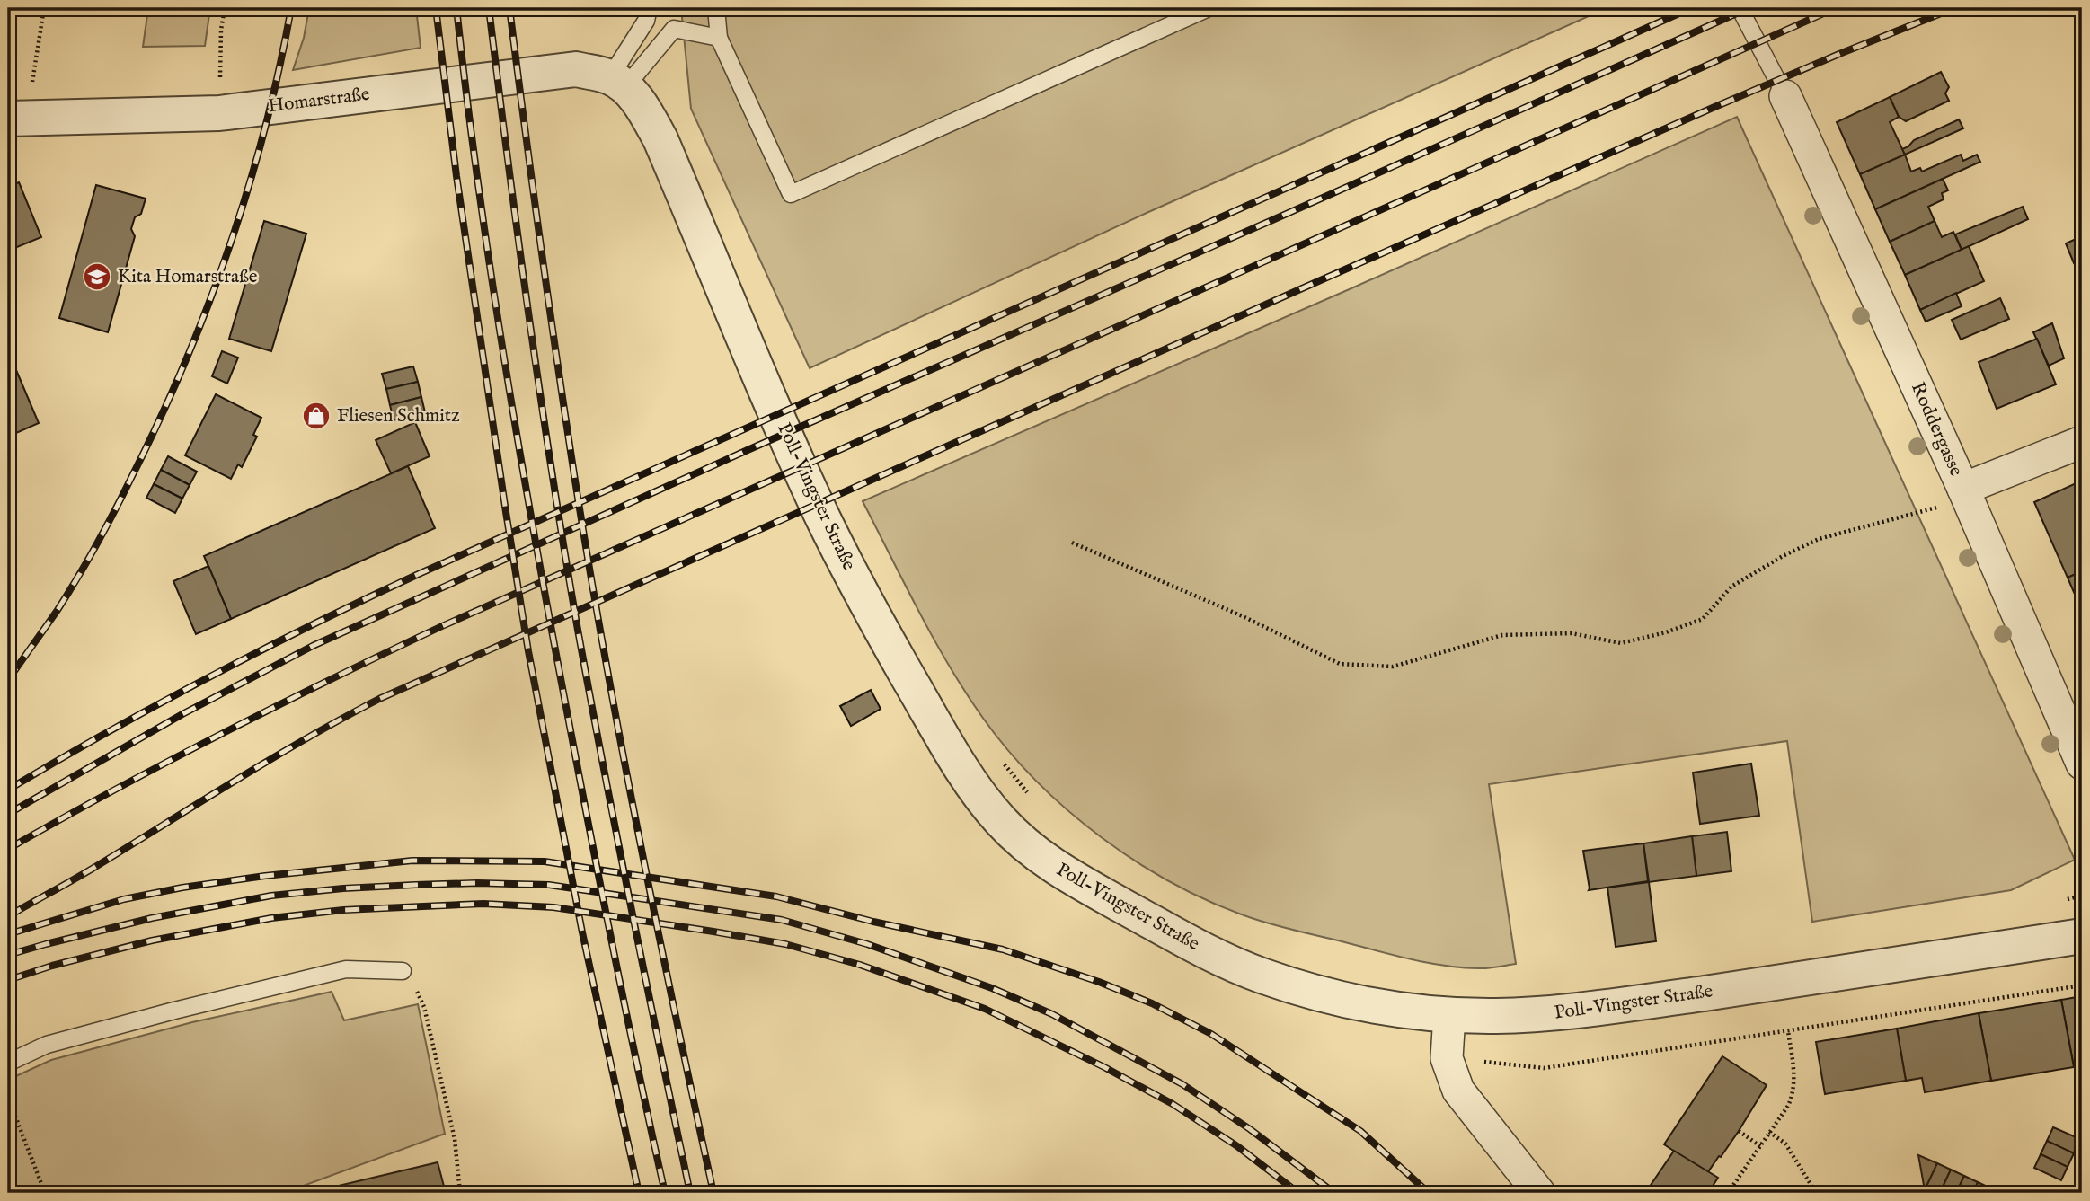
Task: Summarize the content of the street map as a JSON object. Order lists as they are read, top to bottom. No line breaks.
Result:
{"streets":{"street":["Homarstraße","Roddergasse","Poll-Vingster Straße"]},"crossings":[["Homarstraße","Poll-Vingster Straße"]],"places":{"school or university":["Kita Homarstraße"],"shop":["Fliesen Schmitz"]}}
